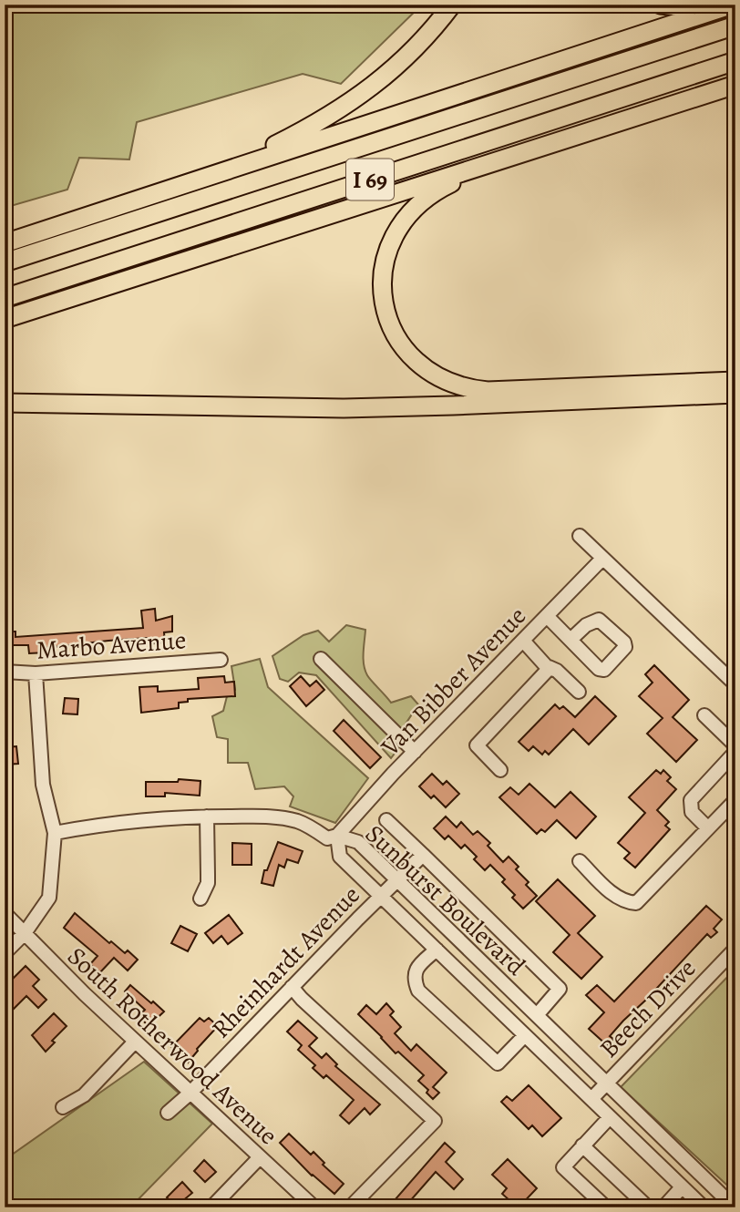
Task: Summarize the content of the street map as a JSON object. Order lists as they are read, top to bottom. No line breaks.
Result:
{"streets":{"highway":["I 69"],"street":["Marbo Avenue","Van Bibber Avenue","Sunburst Boulevard","Rheinhardt Avenue","Beech Drive","South Rotherwood Avenue"]},"crossings":[["Van Bibber Avenue","Sunburst Boulevard"],["Sunburst Boulevard","Rheinhardt Avenue"],["Sunburst Boulevard","Beech Drive"],["Rheinhardt Avenue","South Rotherwood Avenue"]]}
